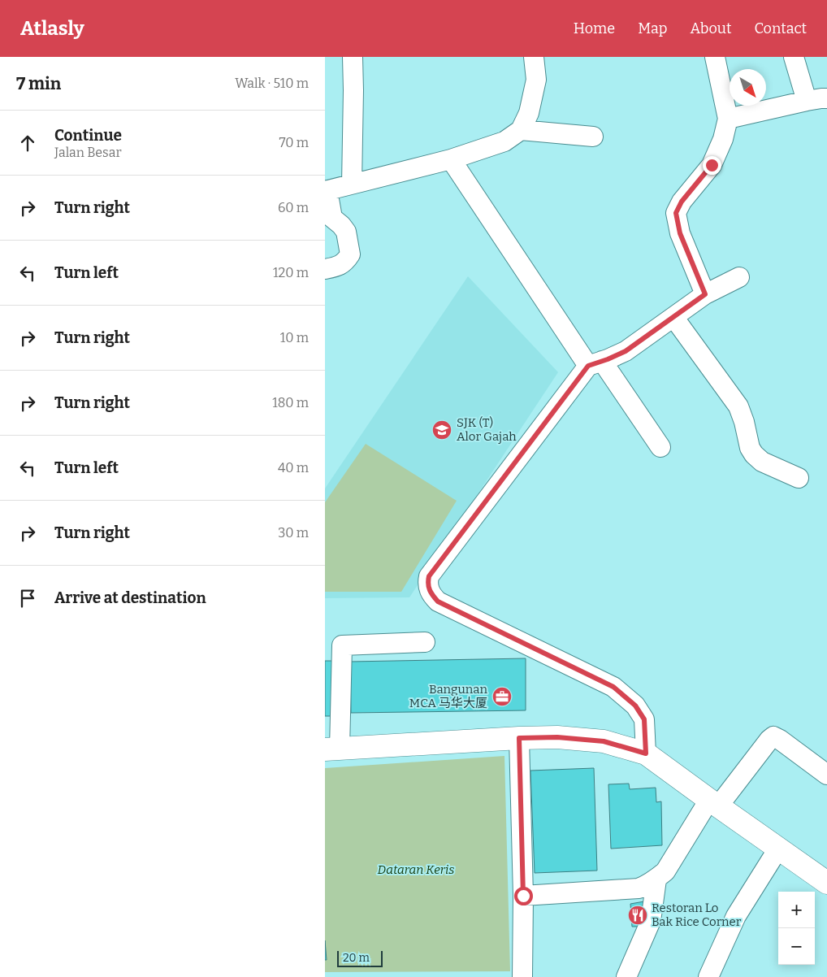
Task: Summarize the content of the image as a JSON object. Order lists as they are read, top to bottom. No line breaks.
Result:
{"parks":["Dataran Keris"],"places":{"school or university":["SJK (T) Alor Gajah"],"office":["Bangunan MCA 马华大厦"],"restaurant":["Restoran Lo Bak Rice Corner"]},"scale_bar":"20 m","north":"bottom right","page":{"header":"Atlasly","nav":["Home","Map","About","Contact"],"heading":["7 min","Walk · 510 m"],"list":[["Continue","Jalan Besar","70 m"],["Turn right","60 m"],["Turn left","120 m"],["Turn right","10 m"],["Turn right","180 m"],["Turn left","40 m"],["Turn right","30 m"],"Arrive at destination"],"map_buttons":["+","−"],"scale":"20 m"}}
